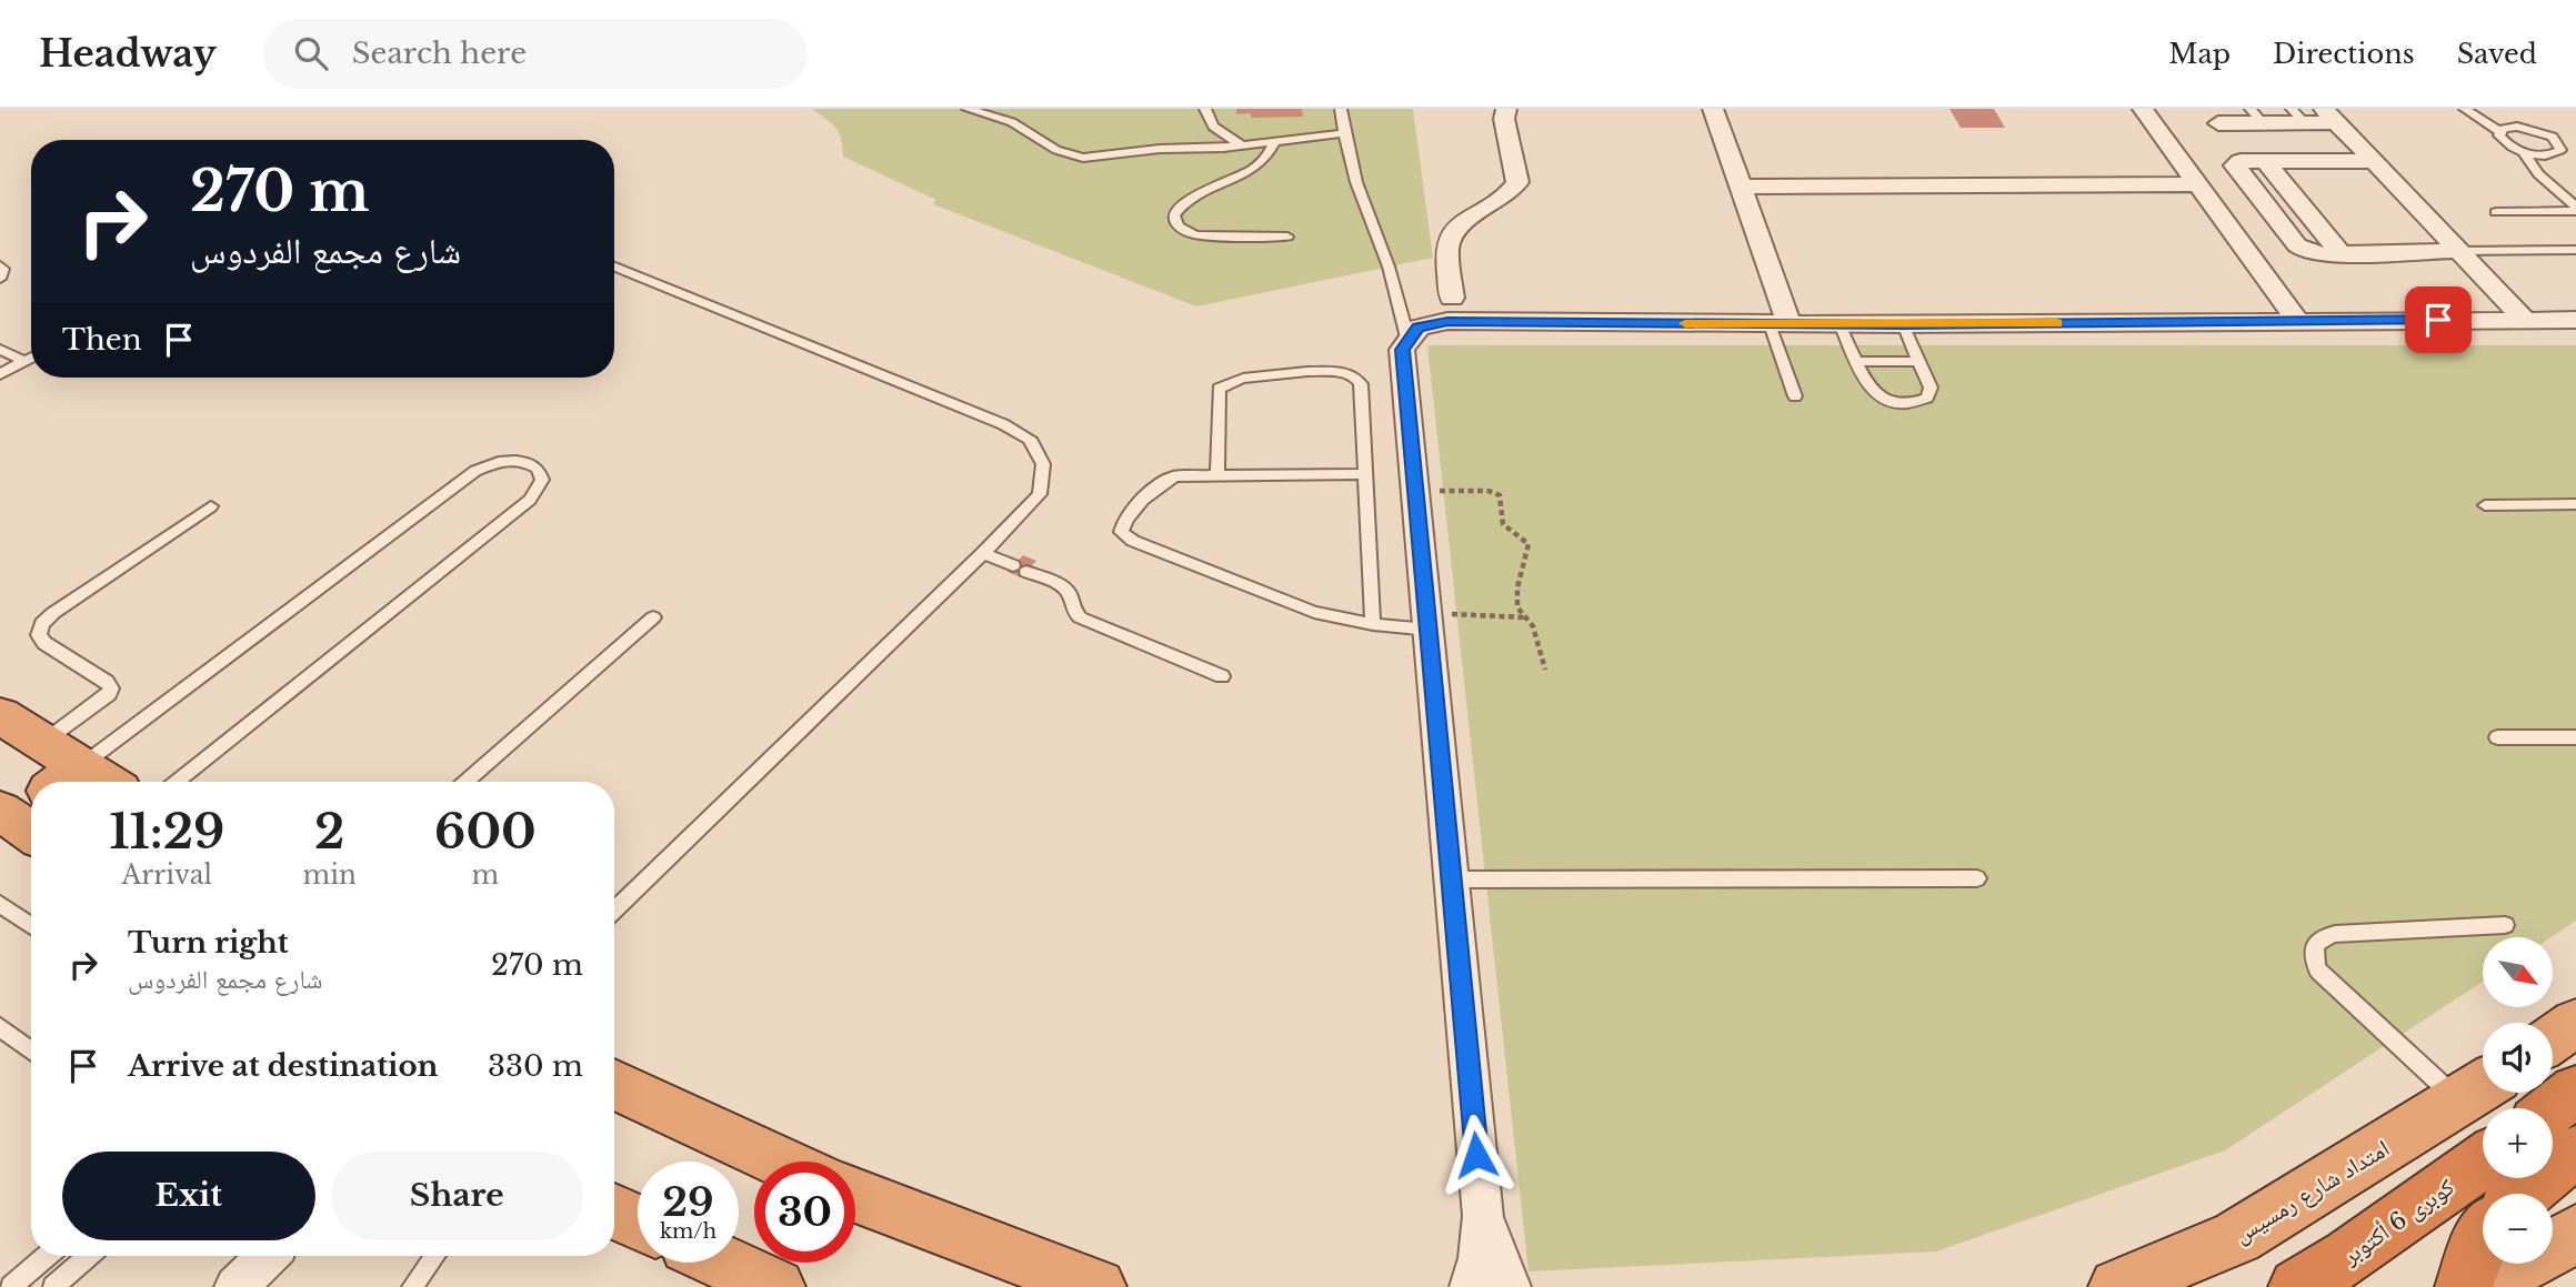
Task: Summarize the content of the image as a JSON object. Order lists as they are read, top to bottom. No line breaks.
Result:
{"streets":{"highway":["امتداد شارع رمسيس","كوبرى 6 أكتوبر"]},"north":"bottom right","page":{"header":"Headway","search":"Search here","nav":["Map","Directions","Saved"],"turn":["270 m","شارع مجمع الفردوس"],"then":"Then","eta":["11:29","Arrival","2","min","600","m"],"list":[{"name":"Turn right","note":"شارع مجمع الفردوس","value":"270 m"},{"name":"Arrive at destination","value":"330 m"}],"map_buttons":["+","−"],"buttons":["Exit","Share"],"speed":"29 km/h","limit":"30"}}
